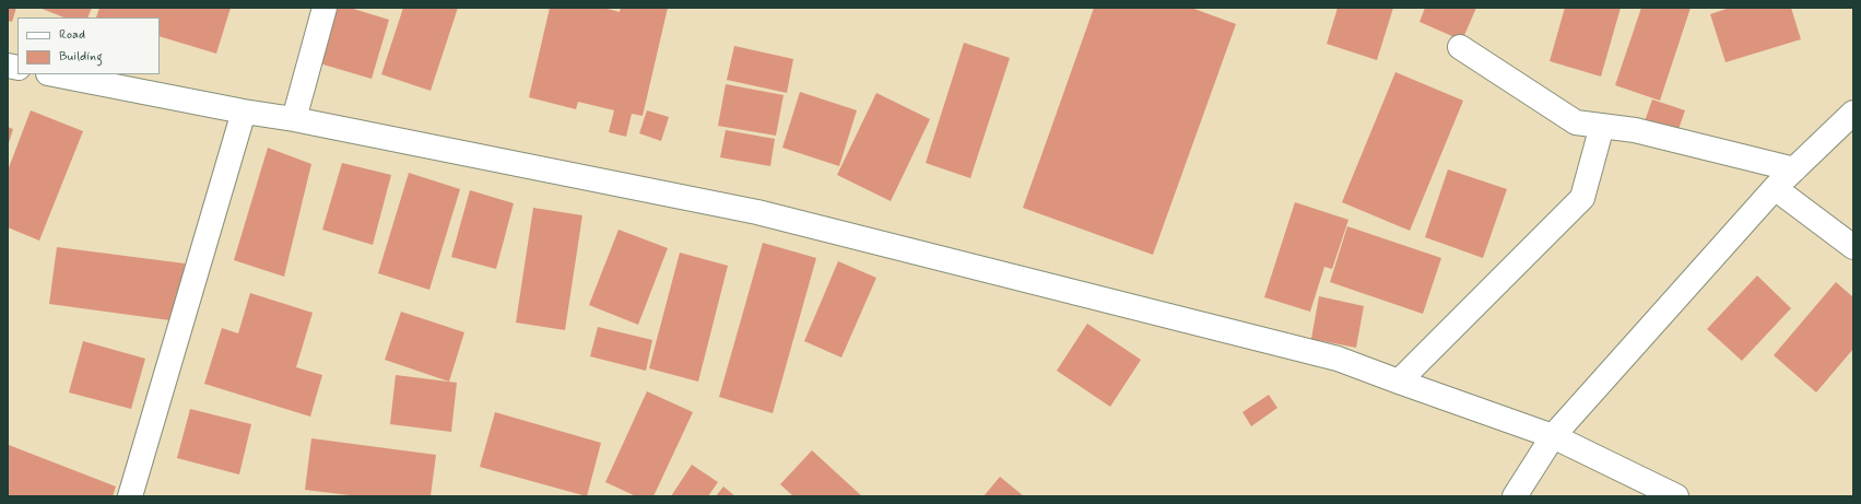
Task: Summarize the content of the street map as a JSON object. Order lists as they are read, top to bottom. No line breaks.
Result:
{"legend":["Road","Building"]}
